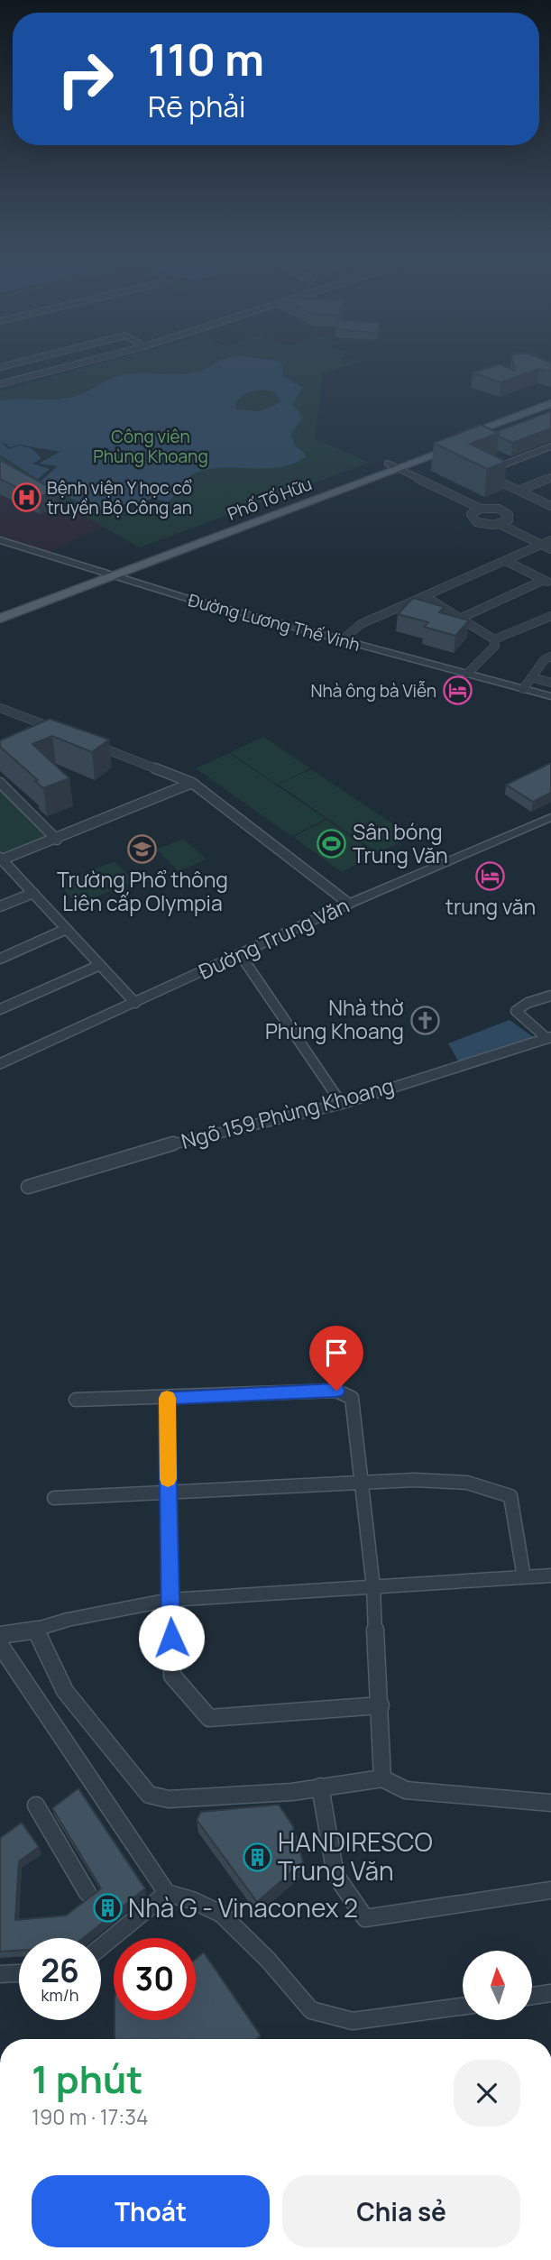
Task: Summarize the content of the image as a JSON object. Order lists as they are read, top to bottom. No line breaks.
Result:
{"streets":{"main road":["Phố Tố Hữu"],"street":["Đường Lương Thế Vinh","Đường Trung Văn","Ngõ 159 Phùng Khoang"]},"crossings":[["Phố Tố Hữu","Đường Lương Thế Vinh"]],"parks":["Công viên Phùng Khoang"],"places":{"hospital":["Bệnh viện Y học cổ truyền Bộ Công an"],"hotel":["Nhà ông bà Viễn","trung văn"],"sports":["Sân bóng Trung Văn"],"school or university":["Trường Phổ thông Liên cấp Olympia"],"church":["Nhà thờ Phùng Khoang"],"building":["HANDIRESCO Trung Văn","Nhà G - Vinaconex 2"]},"north":"top","page":{"turn":["110 m","Rẽ phải"],"speed":"26 km/h","limit":"30","heading":["1 phút","190 m · 17:34"],"buttons":["Thoát","Chia sẻ"]}}
